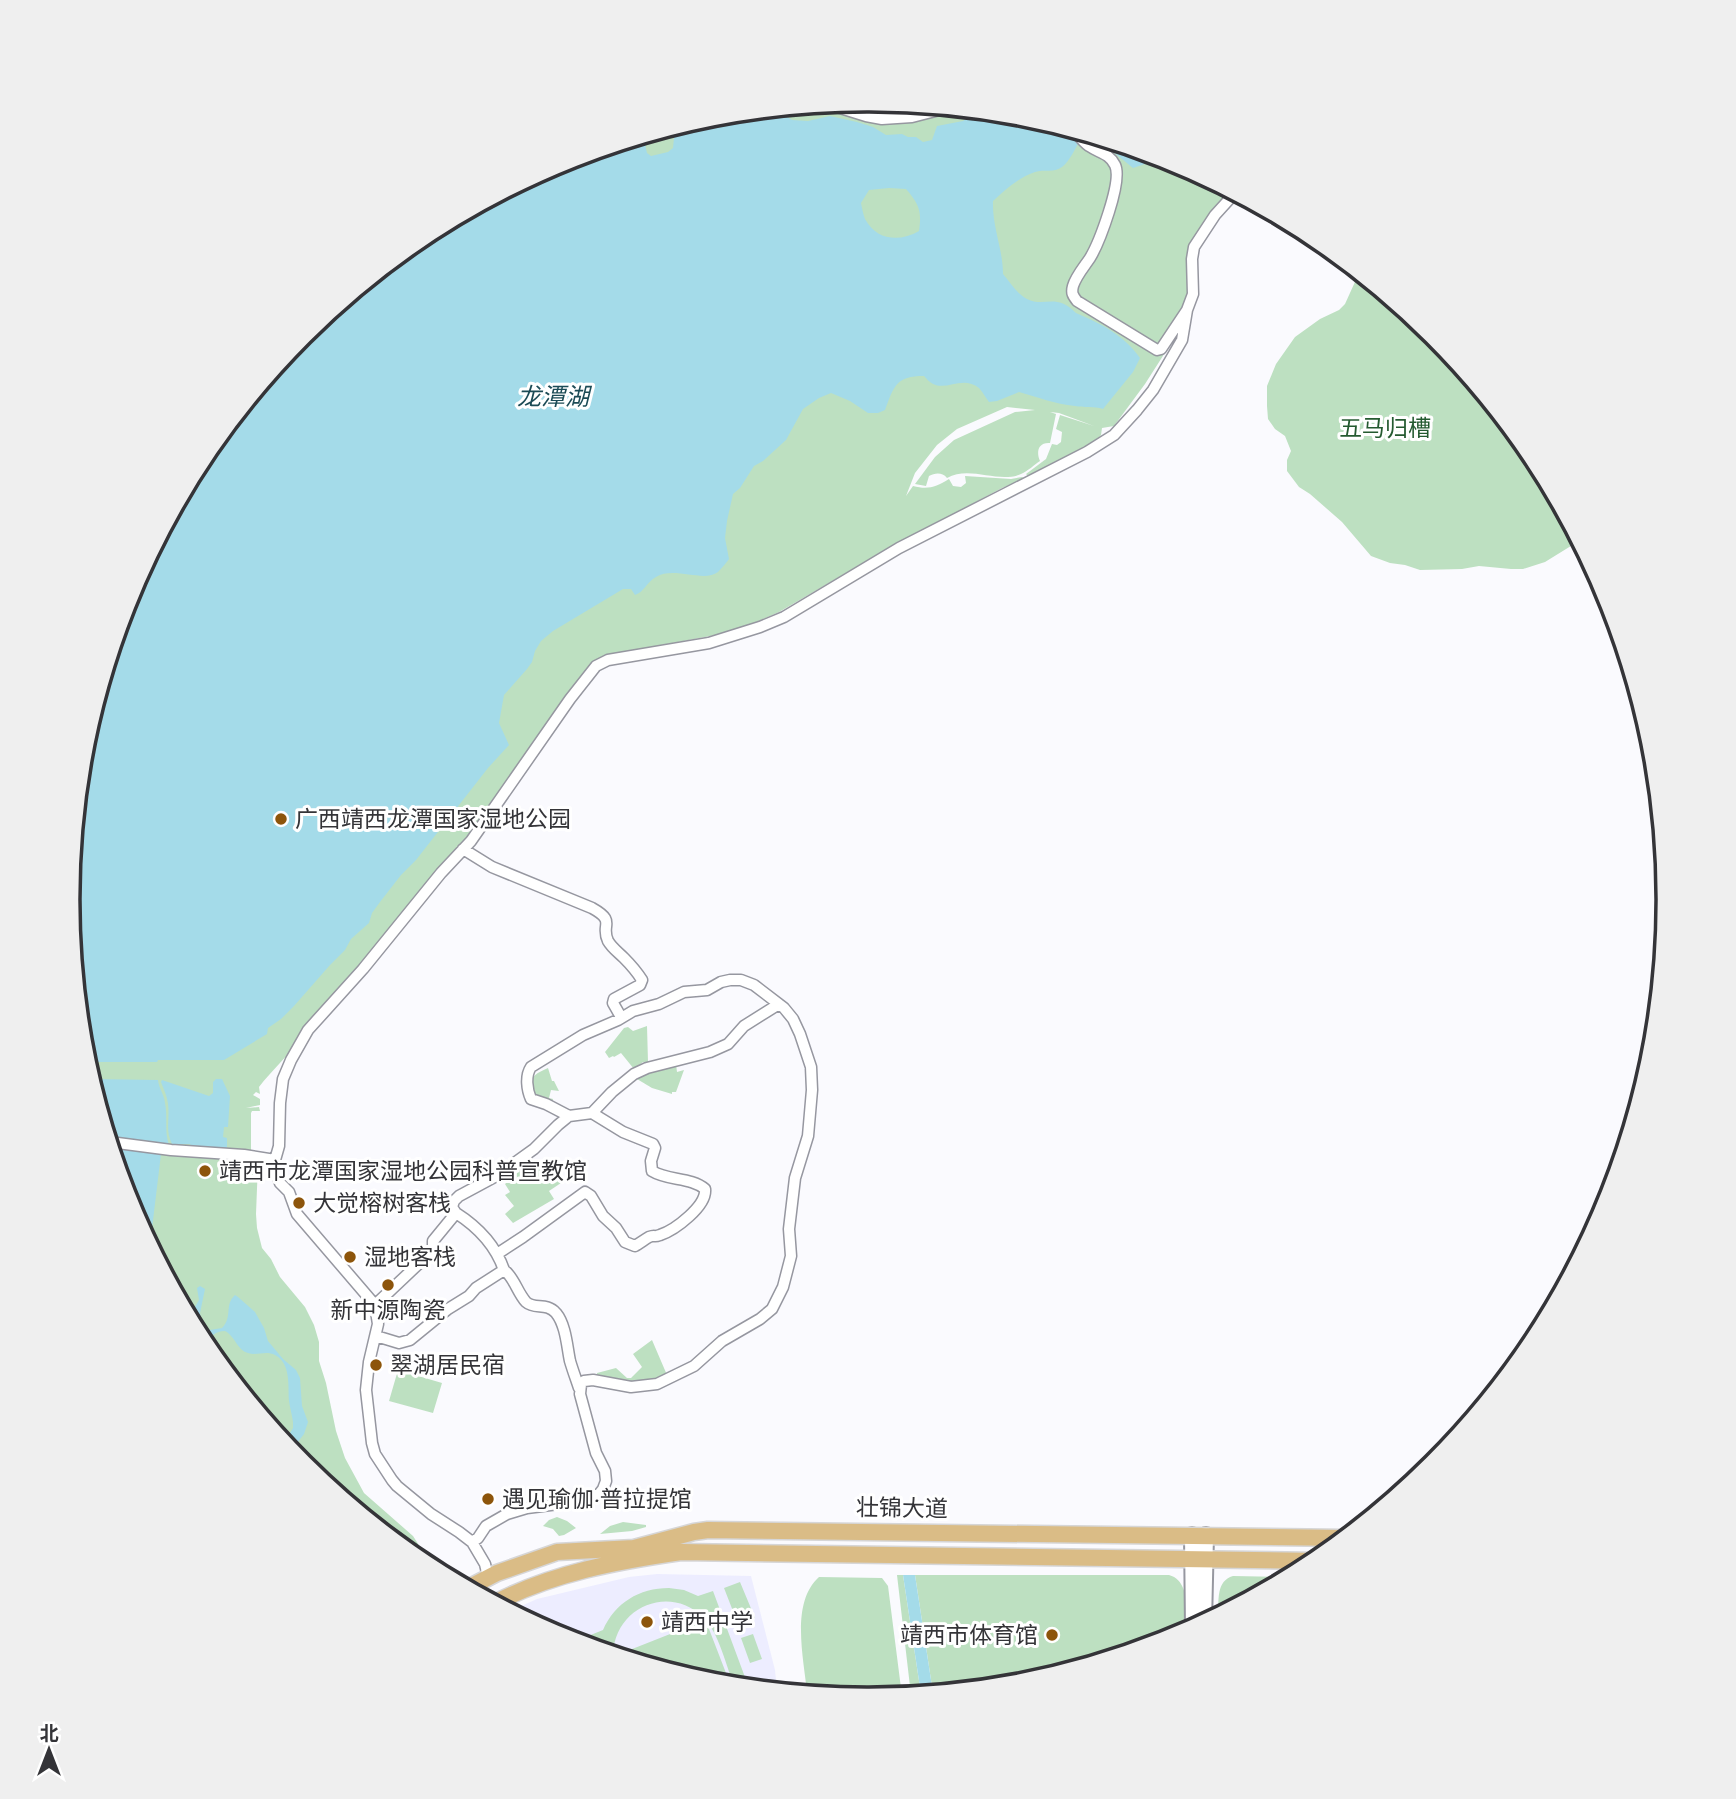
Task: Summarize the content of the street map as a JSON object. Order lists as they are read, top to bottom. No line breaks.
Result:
{"streets":{"main road":["壮锦大道"]},"water":["龙潭湖"],"parks":["五马归槽"],"places":["广西靖西龙潭国家湿地公园","靖西市龙潭国家湿地公园科普宣教馆","大觉榕树客栈","湿地客栈","新中源陶瓷","翠湖居民宿","遇见瑜伽·普拉提馆","靖西中学","靖西市体育馆"],"north":"top"}
